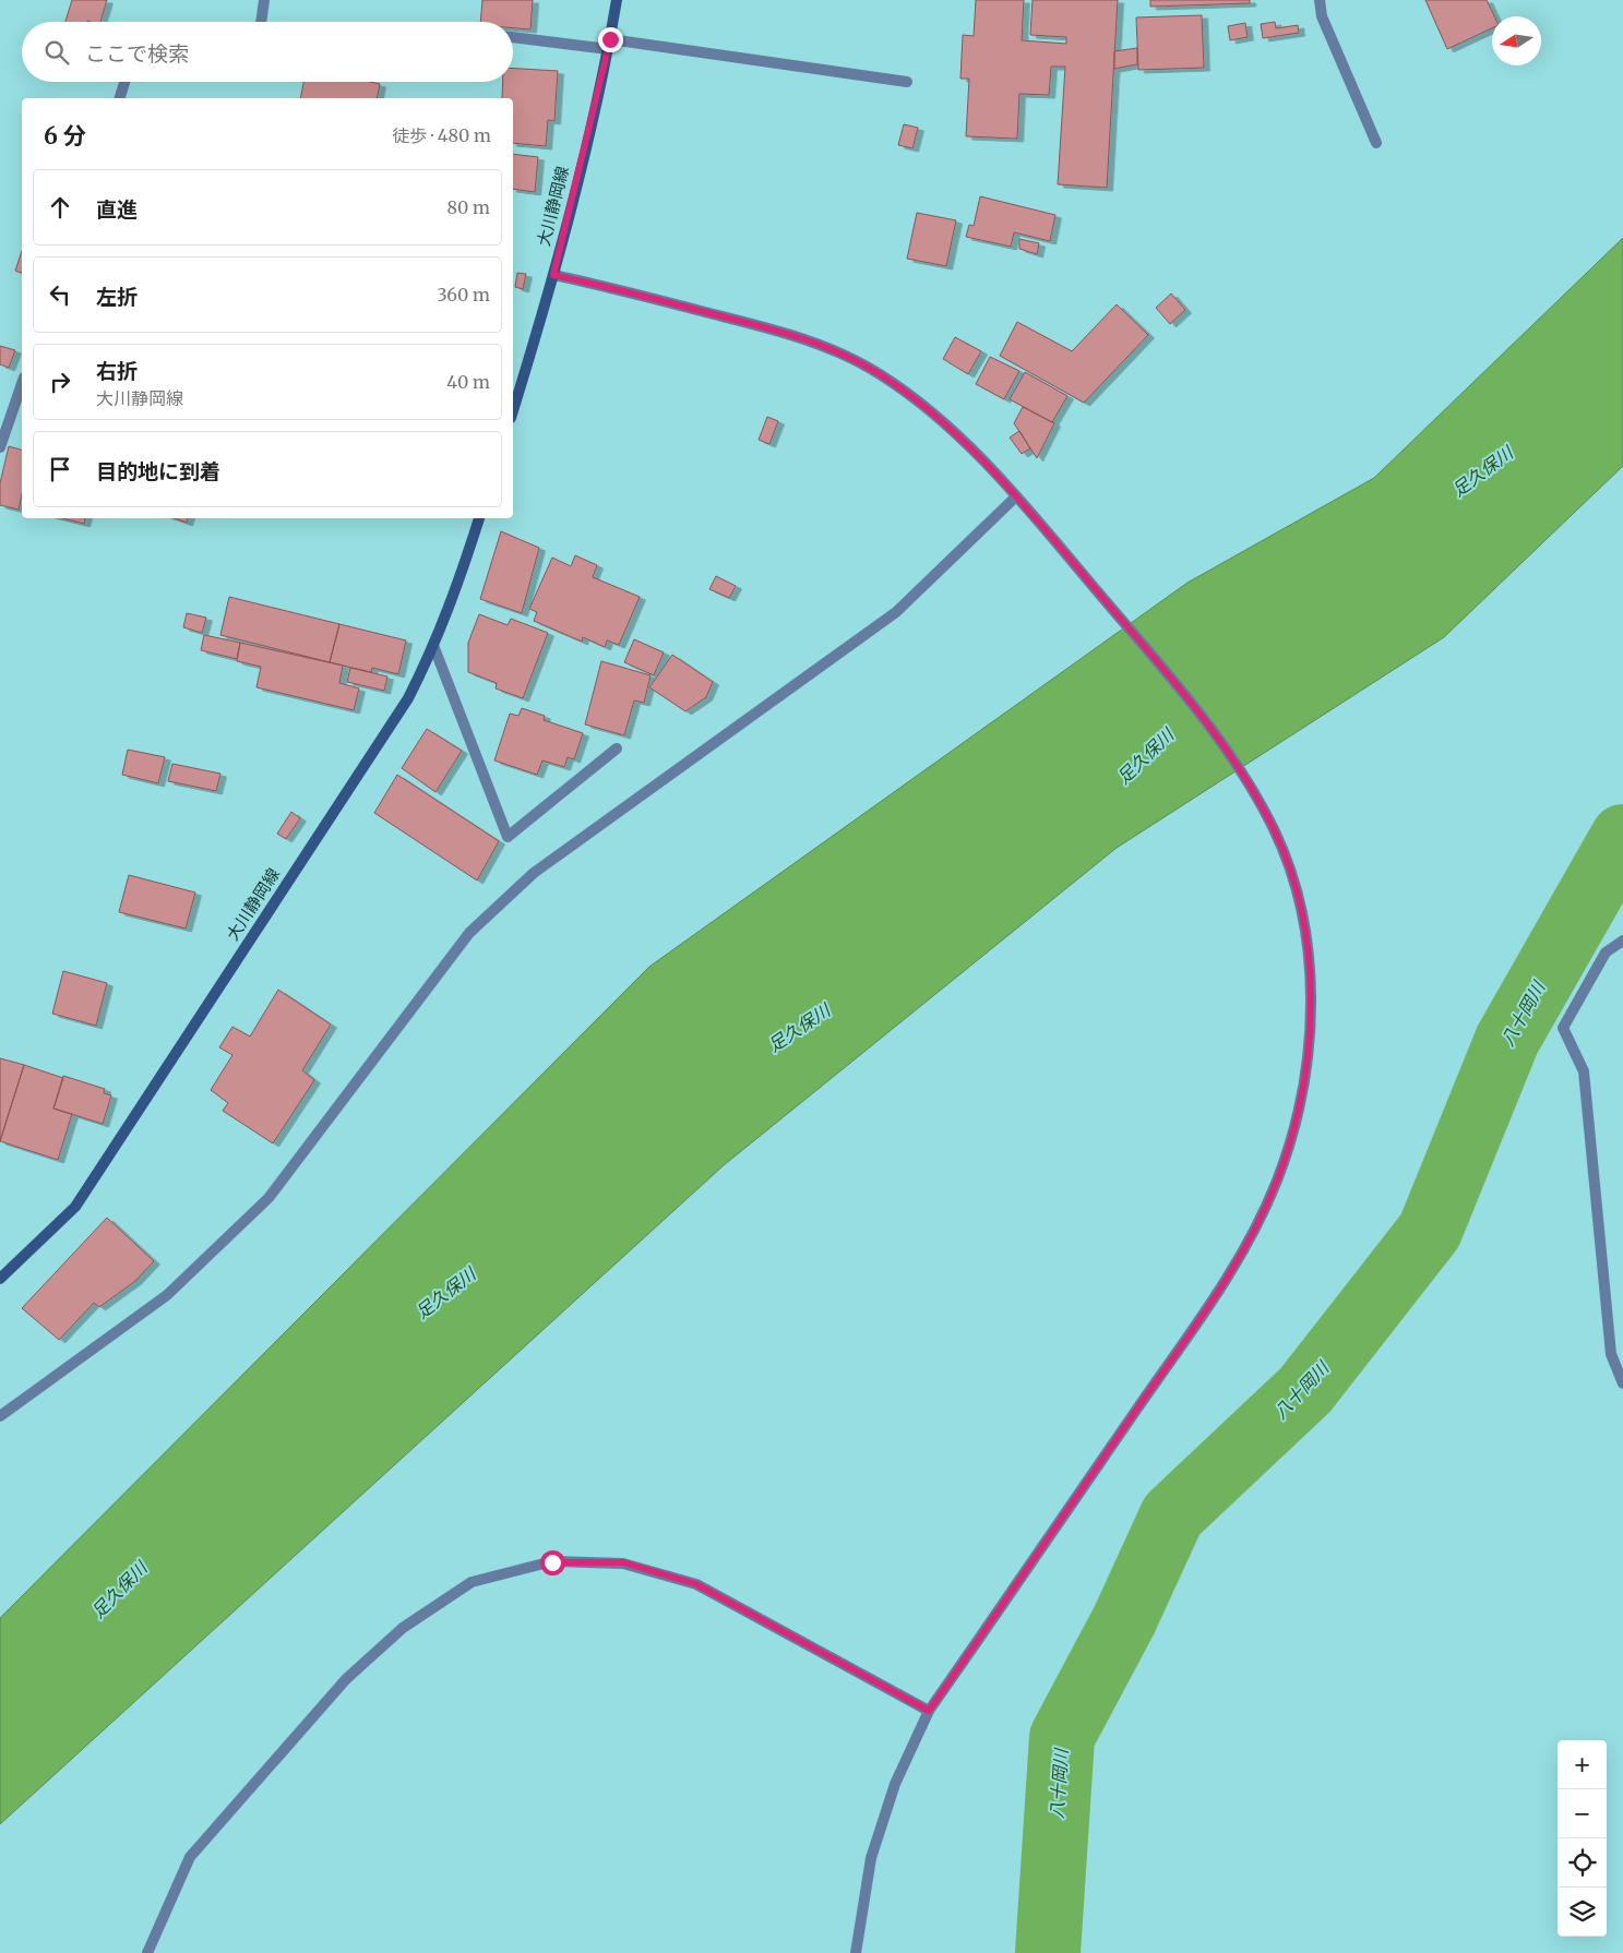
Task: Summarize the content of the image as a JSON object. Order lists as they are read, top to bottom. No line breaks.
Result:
{"streets":{"main road":["大川静岡線"]},"water":["足久保川","八十岡川"],"north":"left","page":{"search":"ここで検索","heading":["6 分","徒歩 · 480 m"],"list":[["直進","80 m"],["左折","360 m"],["右折","大川静岡線","40 m"],"目的地に到着"],"map_buttons":["+","−"]}}
